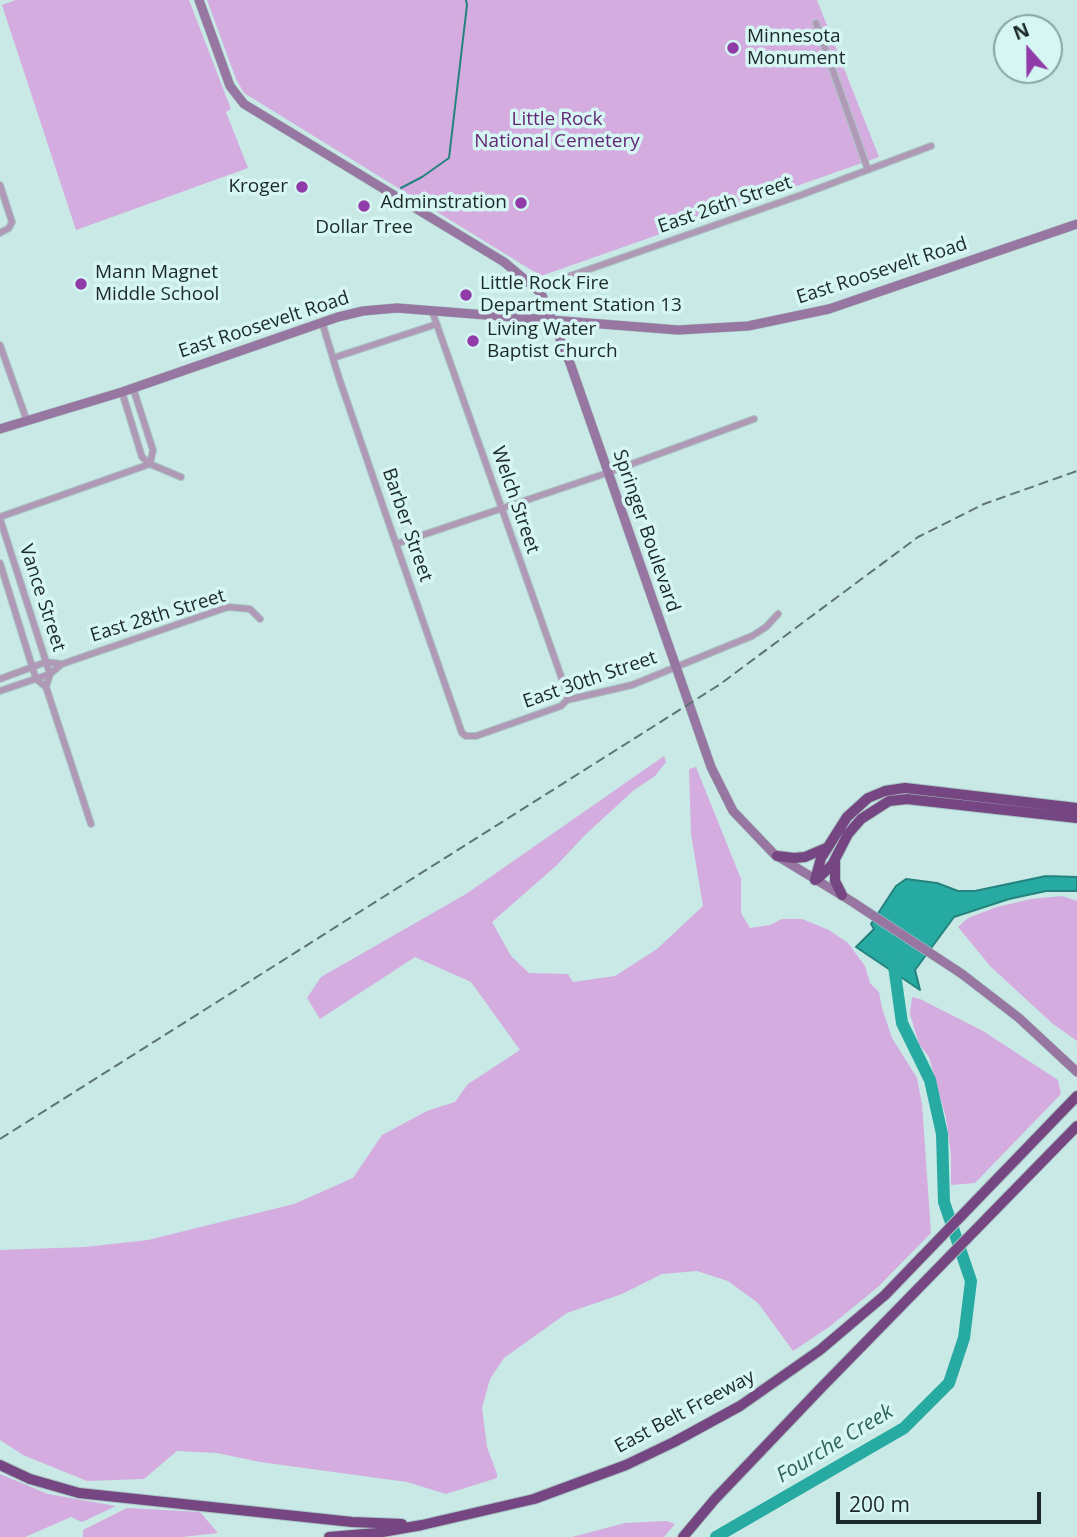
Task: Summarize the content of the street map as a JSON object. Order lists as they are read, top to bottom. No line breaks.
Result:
{"streets":{"highway":["East Belt Freeway"],"main road":["East Roosevelt Road","Springer Boulevard"],"street":["East 26th Street","Welch Street","Barber Street","Vance Street","East 28th Street","East 30th Street"]},"crossings":[["East 26th Street","Springer Boulevard"],["East Roosevelt Road","Welch Street"],["East Roosevelt Road","Barber Street"],["East Roosevelt Road","Springer Boulevard"],["Welch Street","East 30th Street"],["Barber Street","East 30th Street"],["Springer Boulevard","East 30th Street"],["Vance Street","East 28th Street"]],"water":["Fourche Creek"],"parks":["Little Rock National Cemetery"],"places":["Minnesota Monument","Kroger","Adminstration","Dollar Tree","Mann Magnet Middle School","Little Rock Fire Department Station 13","Living Water Baptist Church"],"scale_bar":"200 m","north":"top"}
